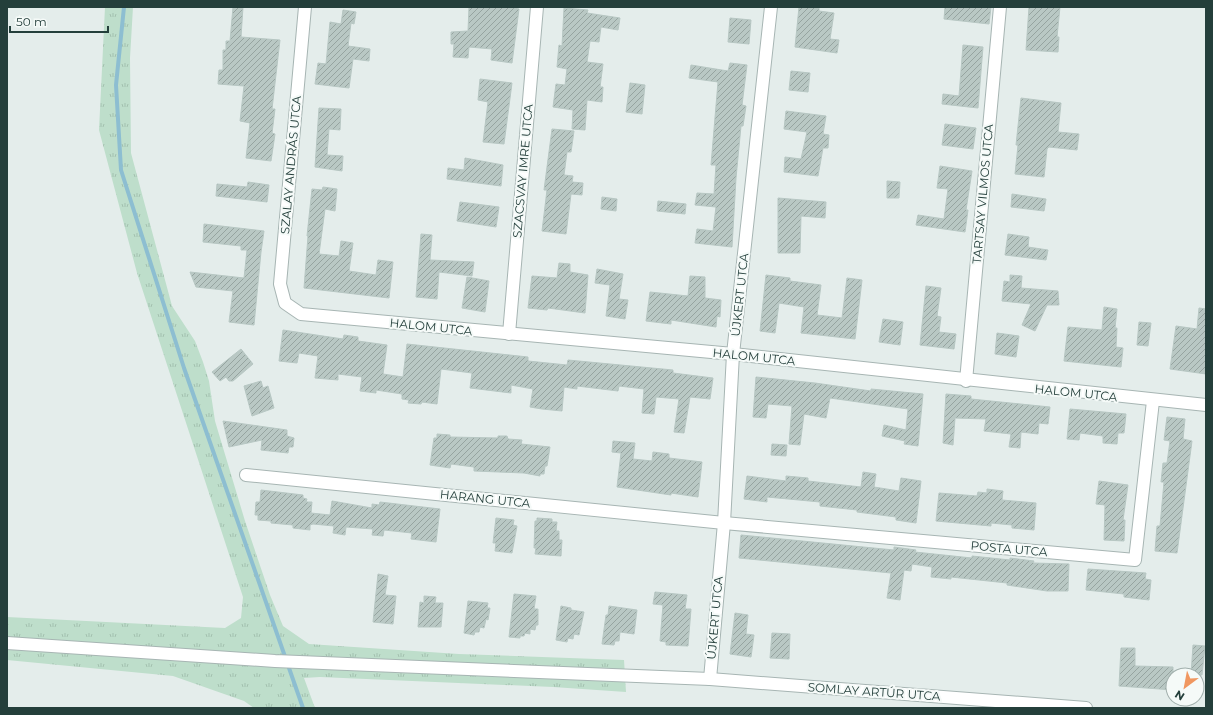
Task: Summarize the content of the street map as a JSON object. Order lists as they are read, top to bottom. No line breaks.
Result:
{"streets":{"street":["SZALAY ANDRÁS UTCA","SZACSVAY IMRE UTCA","TARTSAY VILMOS UTCA","ÚJKERT UTCA","HALOM UTCA","HARANG UTCA","POSTA UTCA","SOMLAY ARTÚR UTCA"]},"crossings":[["SZALAY ANDRÁS UTCA","HALOM UTCA"],["SZACSVAY IMRE UTCA","HALOM UTCA"],["TARTSAY VILMOS UTCA","HALOM UTCA"],["ÚJKERT UTCA","HALOM UTCA"],["ÚJKERT UTCA","HARANG UTCA"],["ÚJKERT UTCA","POSTA UTCA"],["ÚJKERT UTCA","SOMLAY ARTÚR UTCA"],["HALOM UTCA","POSTA UTCA"],["HARANG UTCA","POSTA UTCA"]],"scale_bar":"50 m","north":"bottom left"}
